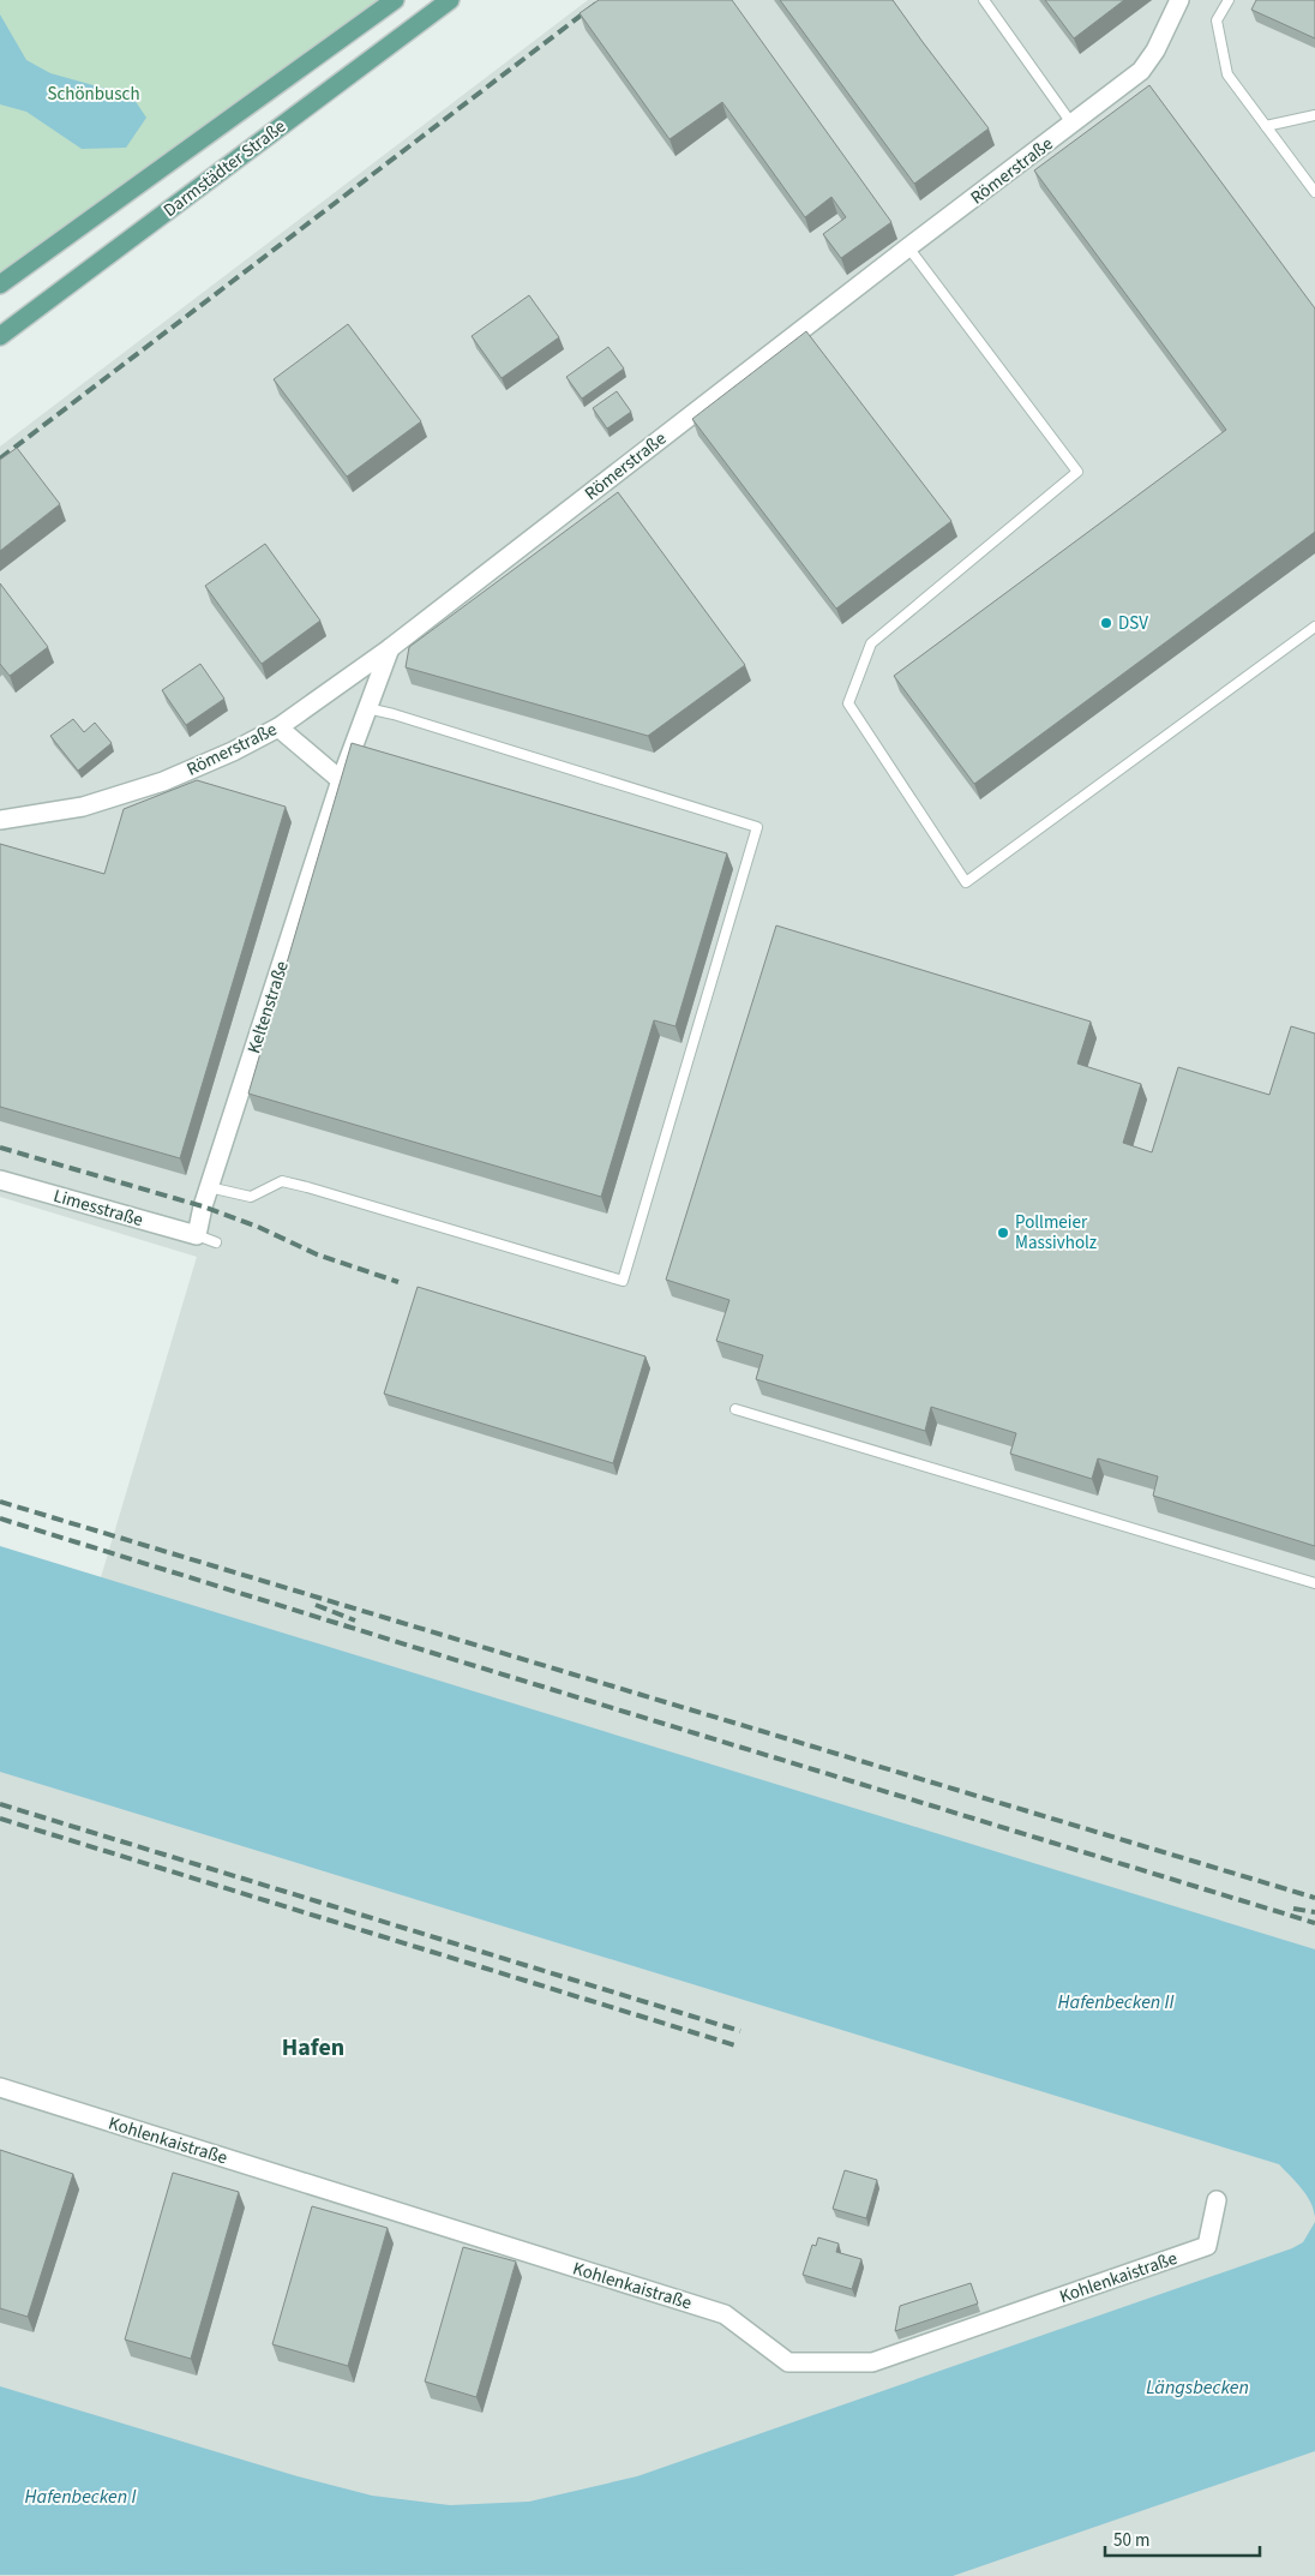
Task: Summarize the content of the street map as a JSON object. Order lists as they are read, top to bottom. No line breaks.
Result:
{"streets":{"main road":["Darmstädter Straße"],"street":["Römerstraße","Keltenstraße","Limesstraße","Kohlenkaistraße"]},"crossings":[["Römerstraße","Keltenstraße"],["Keltenstraße","Limesstraße"]],"districts":["Hafen"],"water":["Hafenbecken II","Längsbecken","Hafenbecken I"],"parks":["Schönbusch"],"places":["DSV","Pollmeier Massivholz"],"scale_bar":"50 m"}
